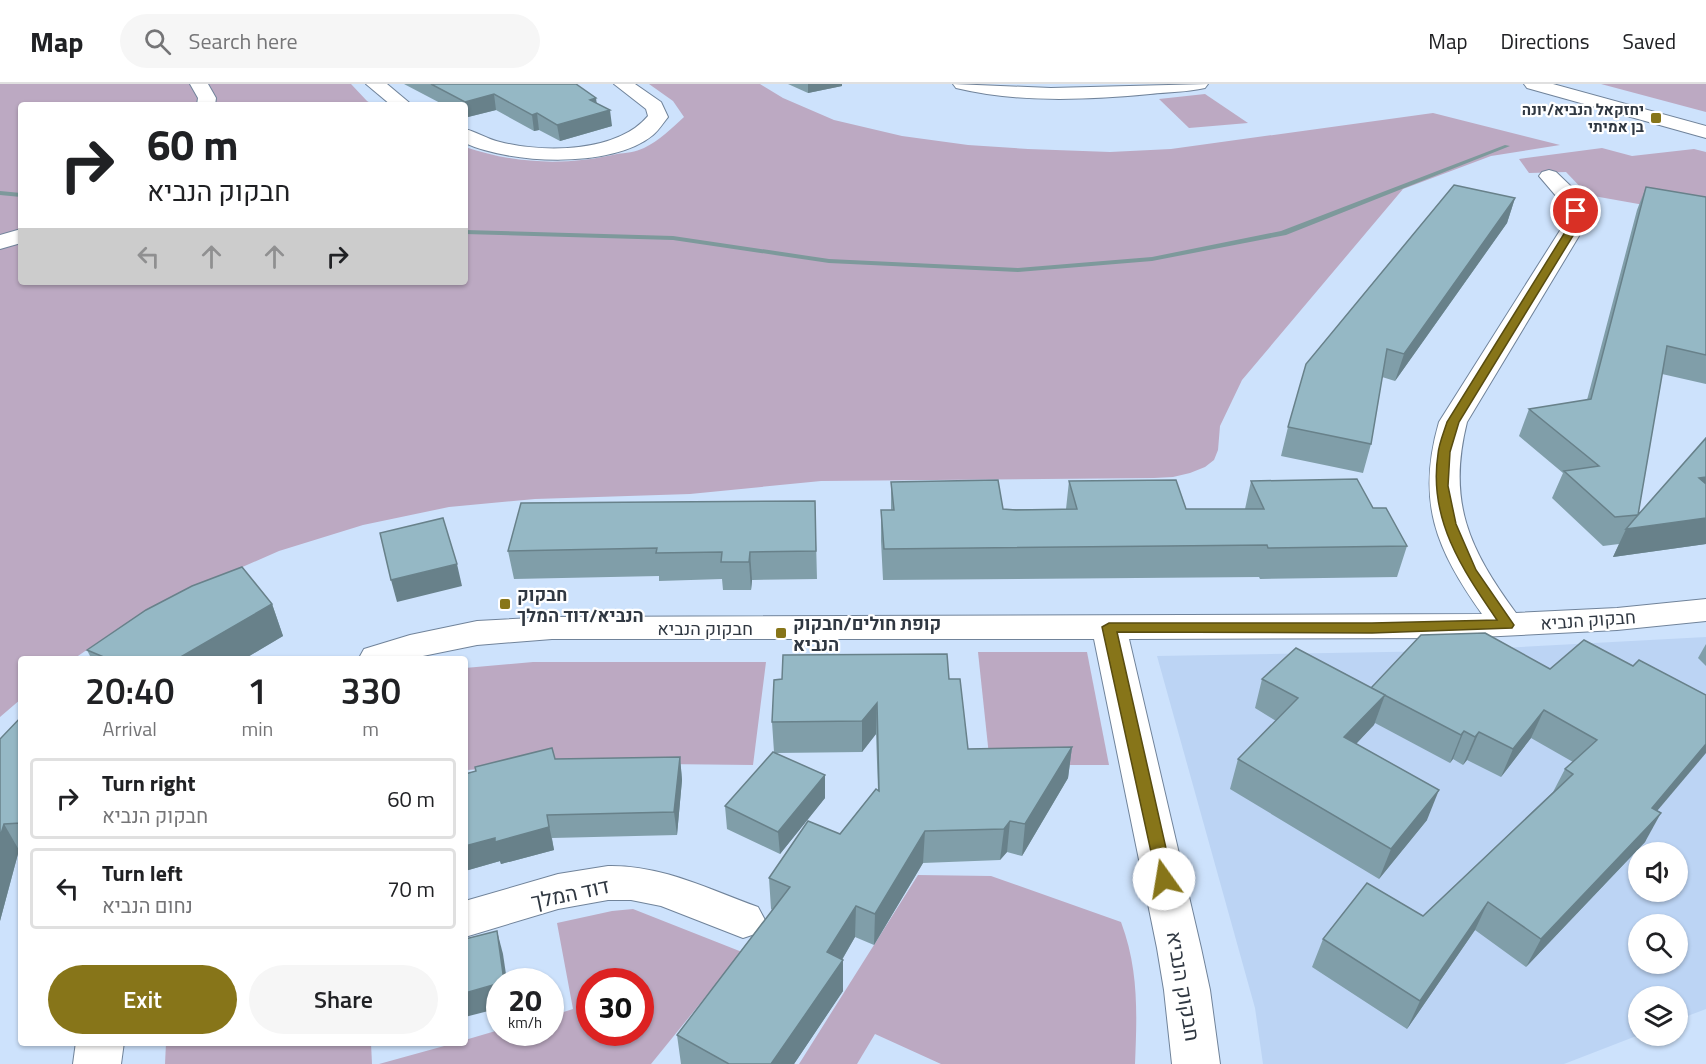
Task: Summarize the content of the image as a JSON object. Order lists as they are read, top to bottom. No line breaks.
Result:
{"streets":{"street":["חבקוק הנביא","דוד המלך"]},"places":{"transit":["יחזקאל הנביא/יונה בן אמיתי","חבקוק הנביא/דוד המלך","קופת חולים/חבקוק הנביא"]},"page":{"header":"Map","search":"Search here","nav":["Map","Directions","Saved"],"turn":["60 m","חבקוק הנביא"],"eta":["20:40","Arrival","1","min","330","m"],"list":[{"name":"Turn right","note":"חבקוק הנביא","value":"60 m"},{"name":"Turn left","note":"נחום הנביא","value":"70 m"}],"buttons":["Exit","Share"],"speed":"20 km/h","limit":"30"}}
